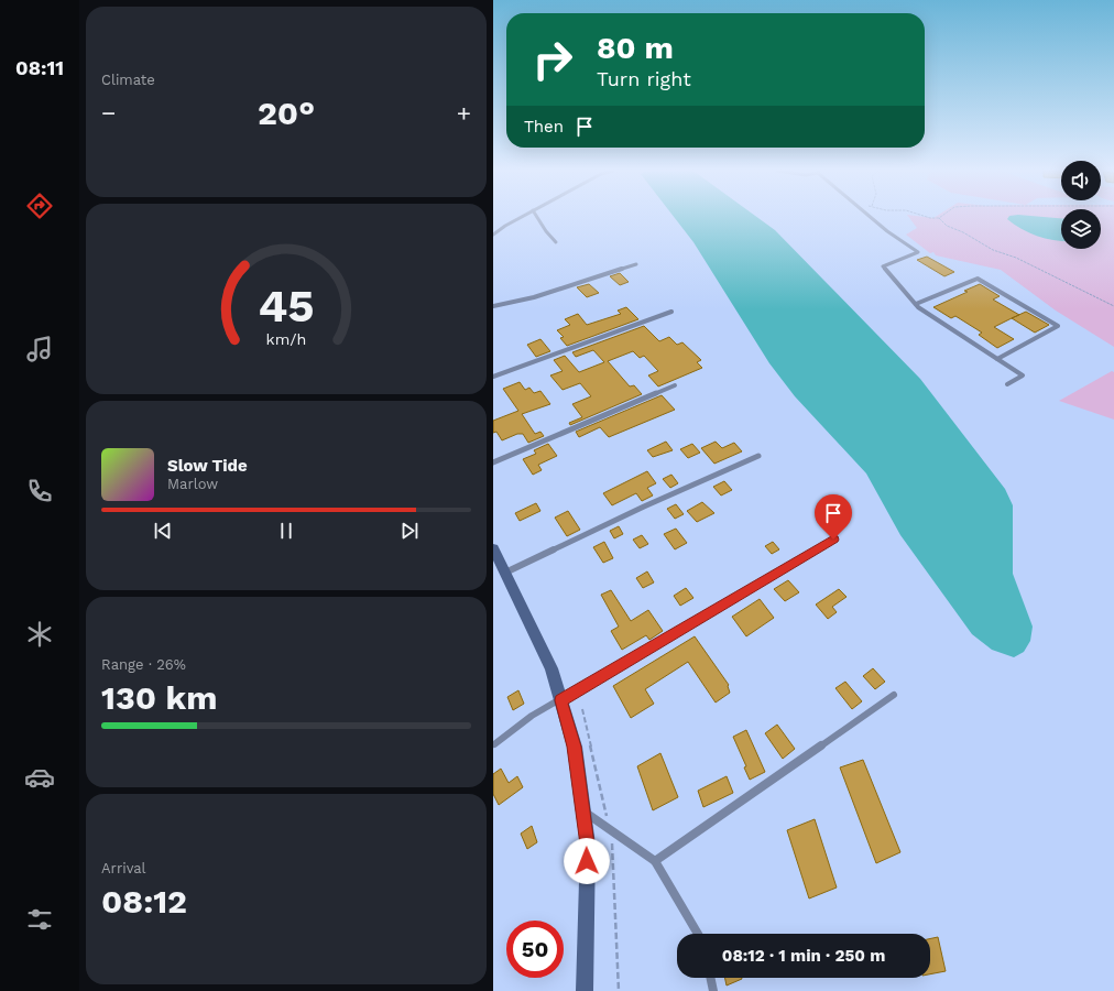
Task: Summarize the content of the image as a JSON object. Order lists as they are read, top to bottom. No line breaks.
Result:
{"page":{"tabs":"08:11","tile":["Climate",["Range · 26%","130 km"],["Arrival","08:12"]],"turn":["80 m","Turn right"],"heat":["−","20°","+"],"then":"Then","song":["Slow Tide","Marlow"],"limit":"50","trip":"08:12 · 1 min · 250 m","gauge":["45","km/h"]}}
